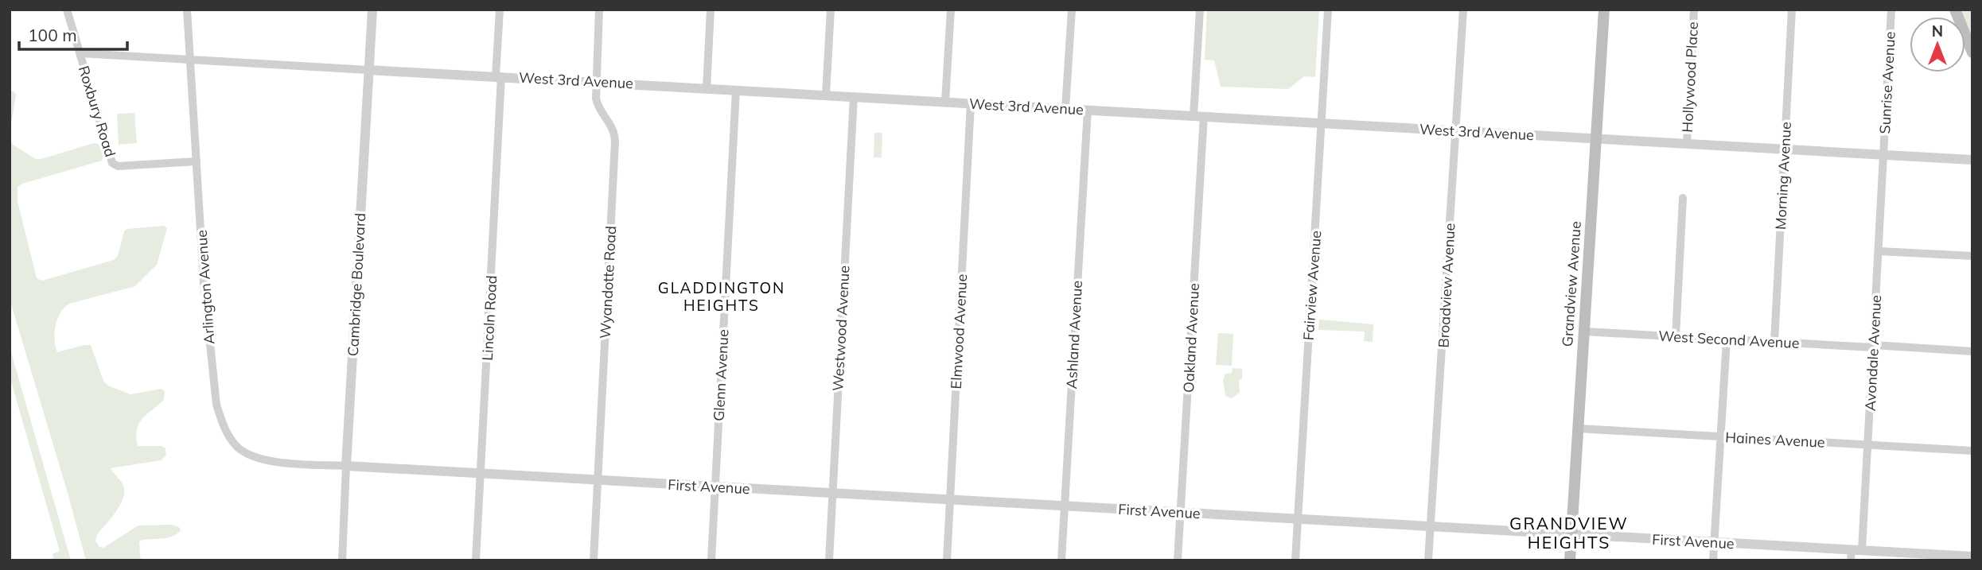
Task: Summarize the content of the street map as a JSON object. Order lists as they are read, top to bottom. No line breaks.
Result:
{"streets":{"main road":["Grandview Avenue"],"street":["Hollywood Place","West 3rd Avenue","Sunrise Avenue","Roxbury Road","Morning Avenue","Wyandotte Road","Cambridge Boulevard","Fairview Avenue","Broadview Avenue","Arlington Avenue","Lincoln Road","Westwood Avenue","Elmwood Avenue","Ashland Avenue","Oakland Avenue","West Second Avenue","Avondale Avenue","Glenn Avenue","Haines Avenue","First Avenue"]},"crossings":[["Hollywood Place","West 3rd Avenue"],["West 3rd Avenue","Sunrise Avenue"],["West 3rd Avenue","Roxbury Road"],["West 3rd Avenue","Morning Avenue"],["West 3rd Avenue","Wyandotte Road"],["West 3rd Avenue","Grandview Avenue"],["West 3rd Avenue","Cambridge Boulevard"],["West 3rd Avenue","Fairview Avenue"],["West 3rd Avenue","Broadview Avenue"],["West 3rd Avenue","Arlington Avenue"],["West 3rd Avenue","Lincoln Road"],["West 3rd Avenue","Westwood Avenue"],["West 3rd Avenue","Elmwood Avenue"],["West 3rd Avenue","Ashland Avenue"],["West 3rd Avenue","Oakland Avenue"],["West 3rd Avenue","Avondale Avenue"],["West 3rd Avenue","Glenn Avenue"],["Sunrise Avenue","Avondale Avenue"],["Roxbury Road","Arlington Avenue"],["Morning Avenue","West Second Avenue"],["Wyandotte Road","First Avenue"],["Grandview Avenue","West Second Avenue"],["Grandview Avenue","Haines Avenue"],["Grandview Avenue","First Avenue"],["Cambridge Boulevard","Arlington Avenue"],["Cambridge Boulevard","First Avenue"],["Fairview Avenue","First Avenue"],["Broadview Avenue","First Avenue"],["Arlington Avenue","First Avenue"],["Lincoln Road","First Avenue"],["Westwood Avenue","First Avenue"],["Elmwood Avenue","First Avenue"],["Ashland Avenue","First Avenue"],["Oakland Avenue","First Avenue"],["West Second Avenue","Avondale Avenue"],["Avondale Avenue","Haines Avenue"],["Avondale Avenue","First Avenue"],["Glenn Avenue","First Avenue"]],"districts":["GLADDINGTON HEIGHTS","GRANDVIEW HEIGHTS"],"scale_bar":"100 m","north":"top"}
